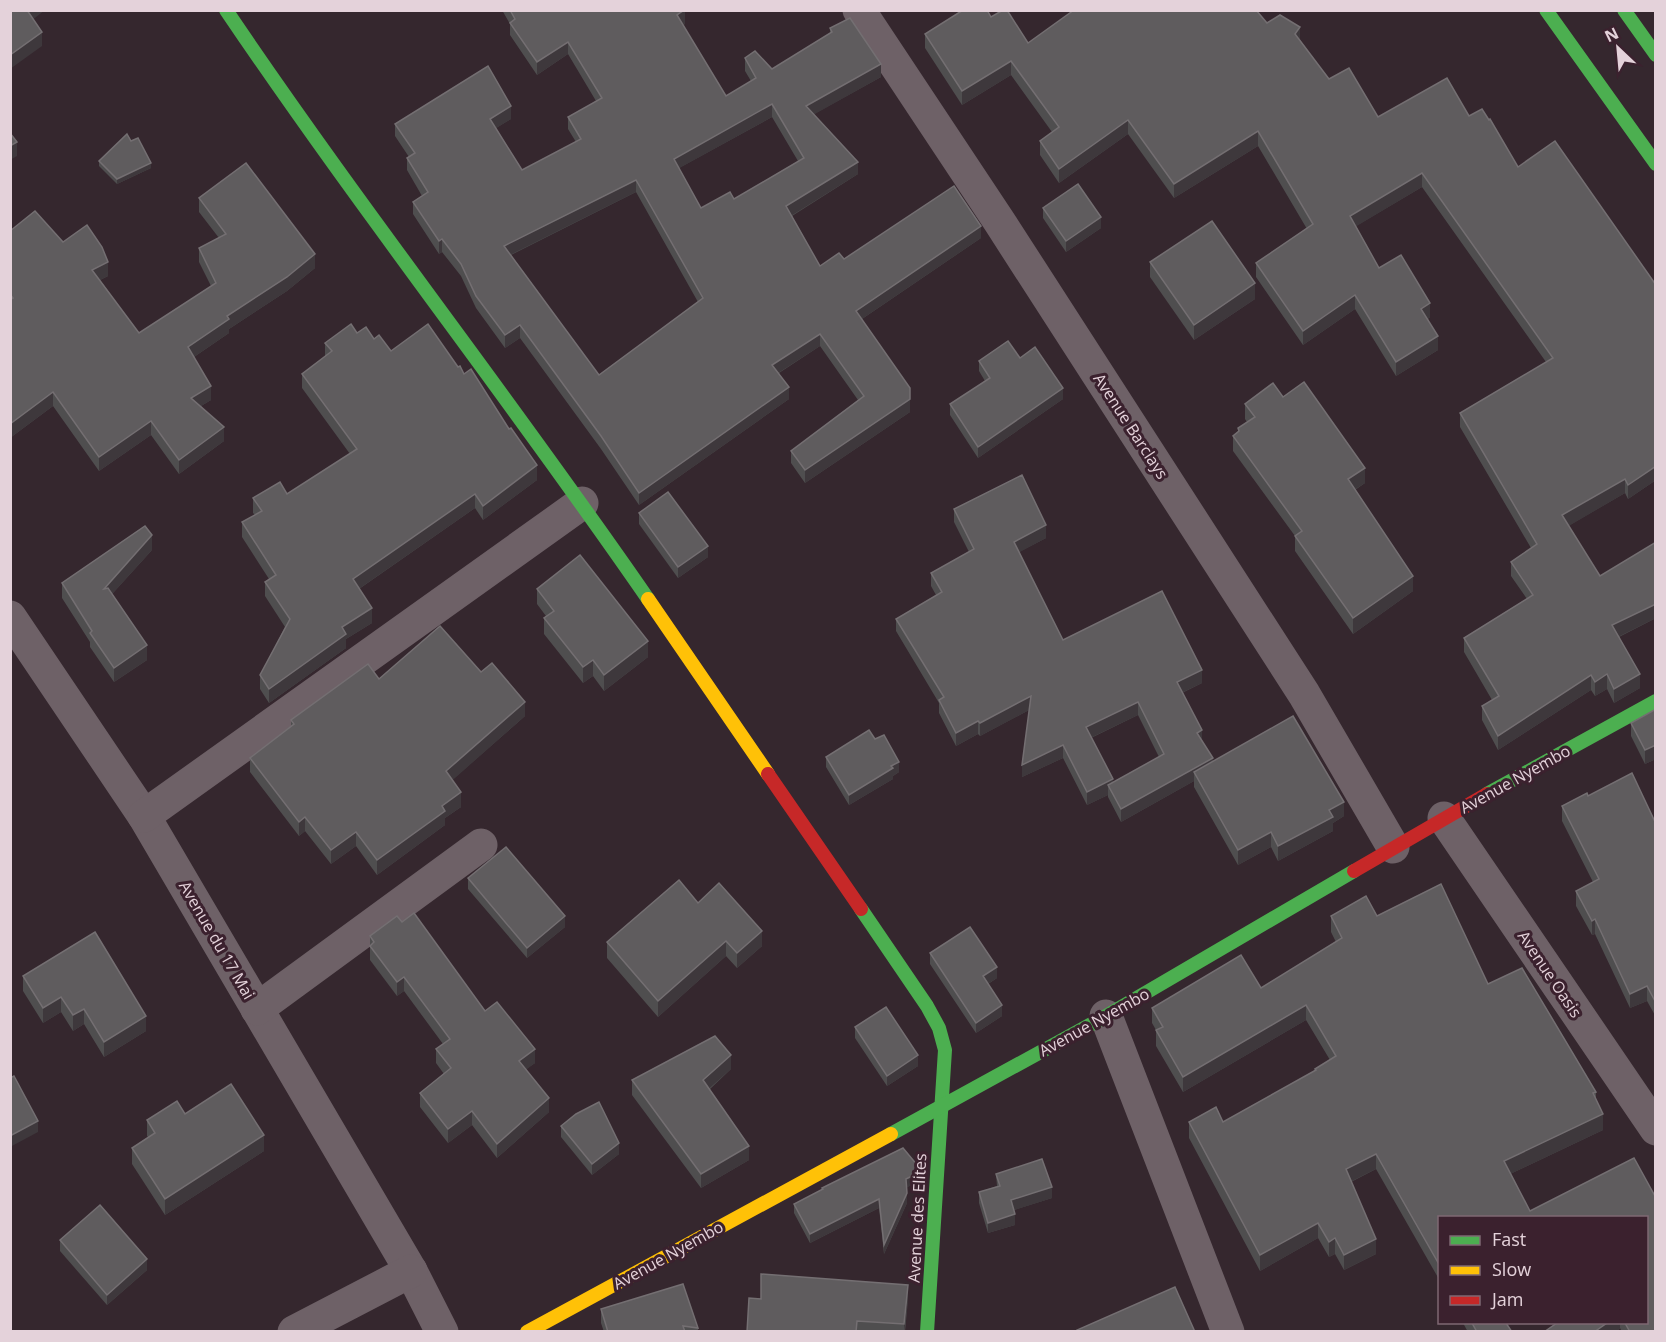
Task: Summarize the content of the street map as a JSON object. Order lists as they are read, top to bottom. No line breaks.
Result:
{"streets":{"main road":["Avenue Nyembo","Avenue des Elites"],"street":["Avenue Barclays","Avenue du 17 Mai","Avenue Oasis"]},"crossings":[["Avenue Barclays","Avenue Nyembo"],["Avenue Nyembo","Avenue Oasis"],["Avenue Nyembo","Avenue des Elites"]],"legend":["Fast","Slow","Jam"],"north":"top left"}
